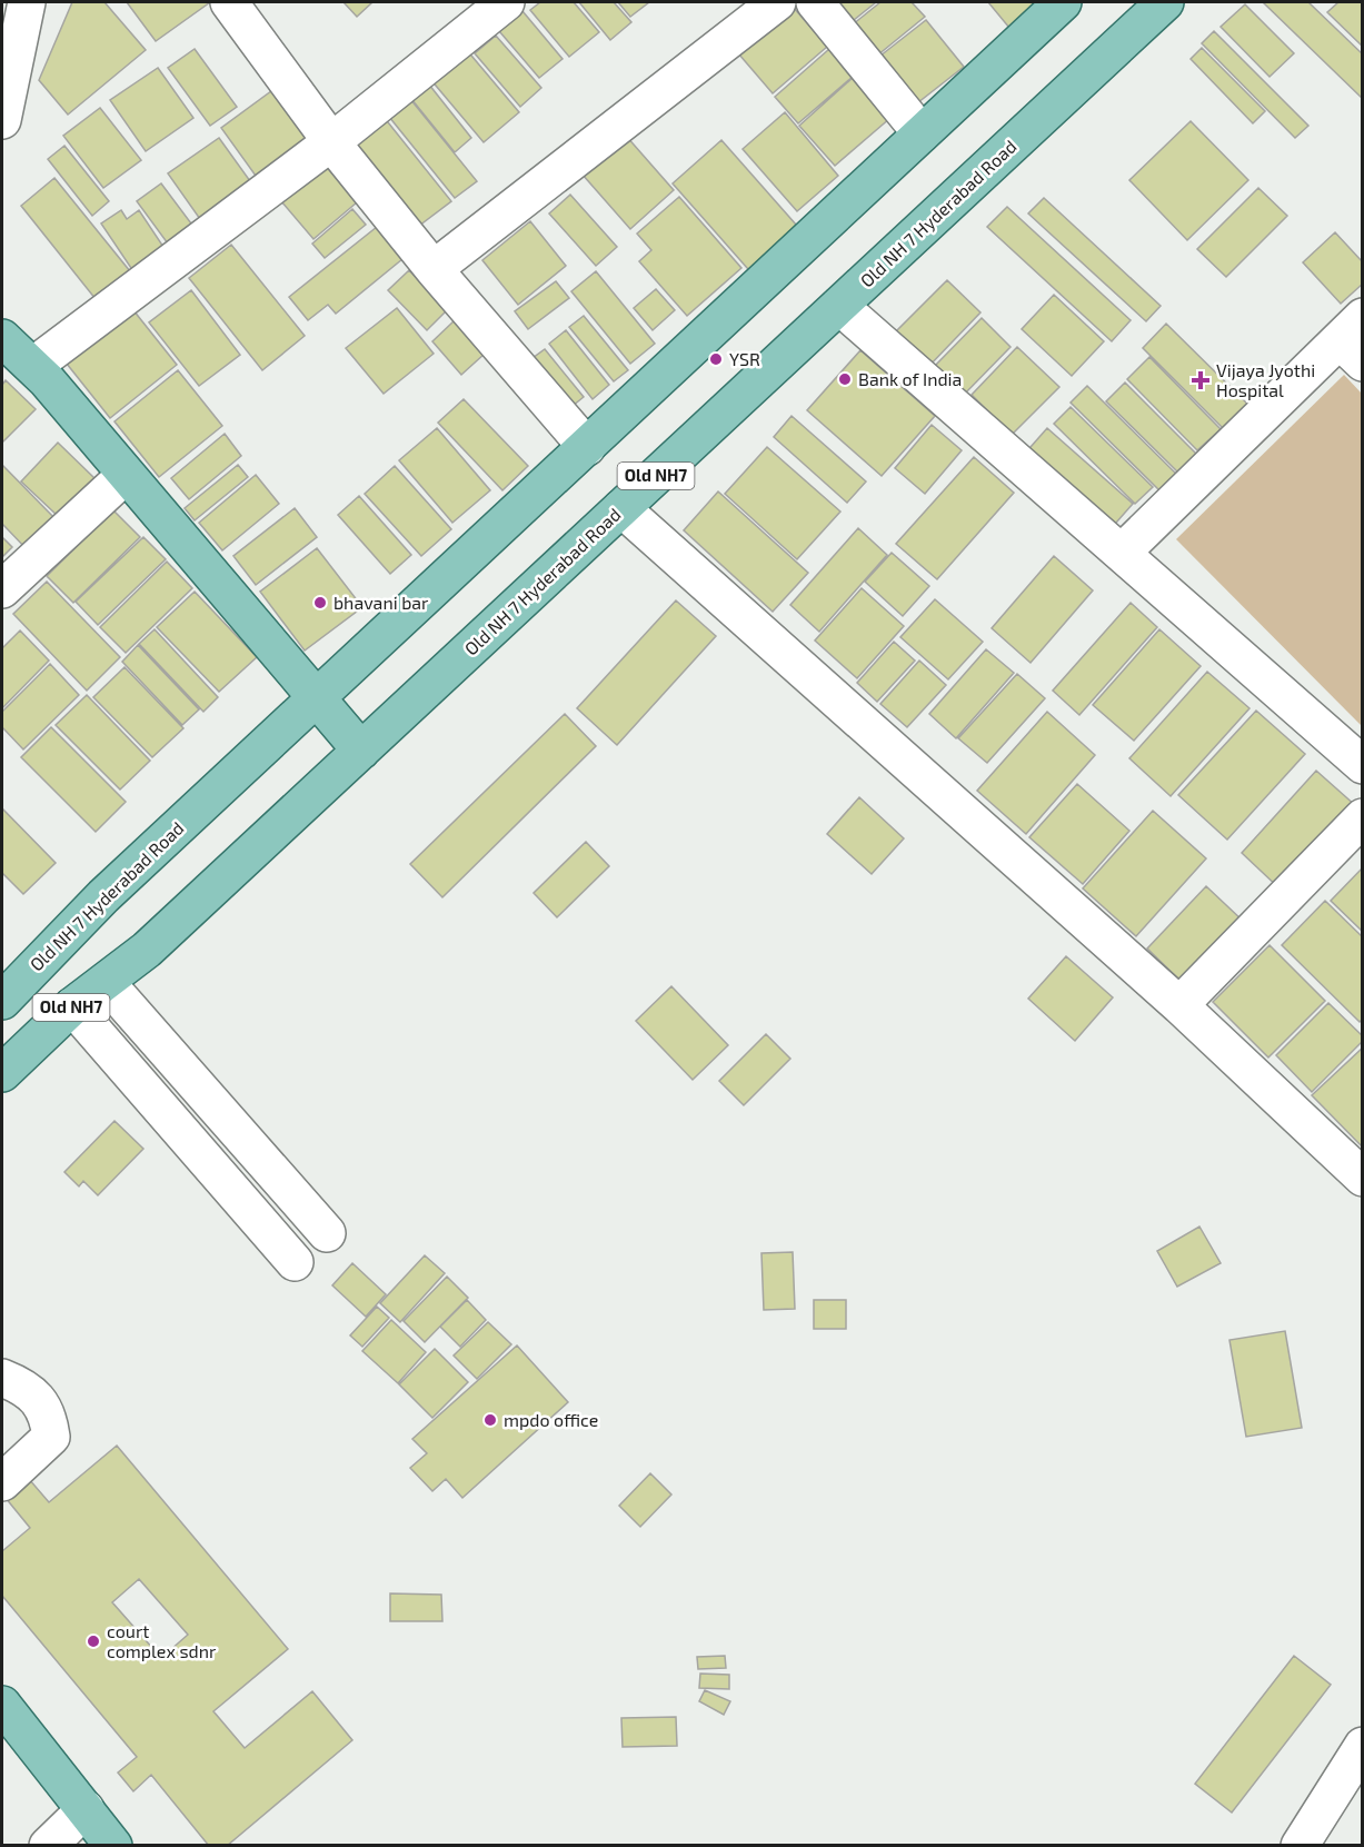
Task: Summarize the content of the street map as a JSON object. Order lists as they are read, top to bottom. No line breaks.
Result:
{"streets":{"main road":["Old NH 7 Hyderabad Road","Old NH7"]},"places":{"other":["YSR","Bank of India","bhavani bar","mpdo office","court complex sdnr"],"health":["Vijaya Jyothi Hospital"]}}
